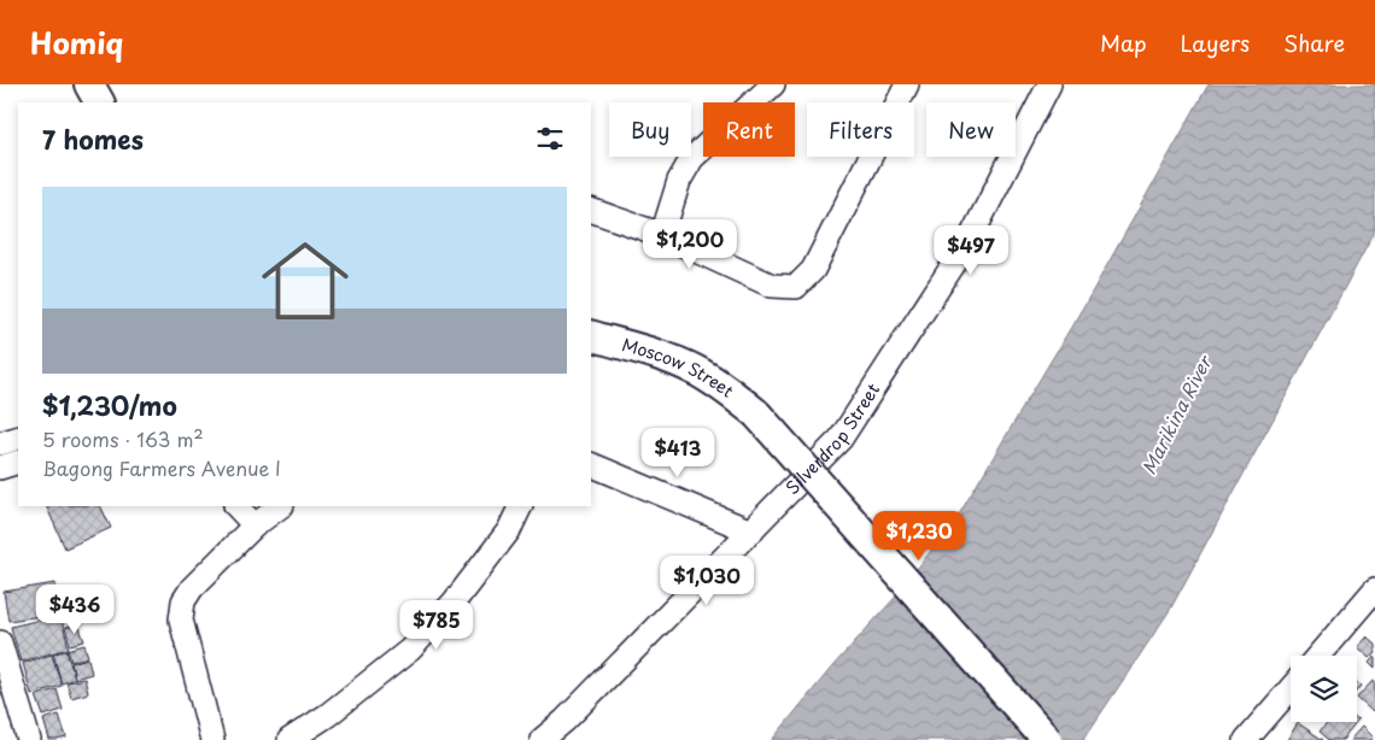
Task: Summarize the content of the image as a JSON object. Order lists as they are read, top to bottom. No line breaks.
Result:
{"streets":{"street":["Moscow Street","Silverdrop Street"]},"water":["Marikina River"],"page":{"header":"Homiq","nav":["Map","Layers","Share"],"chip":["Buy","Rent","Filters","New"],"heading":"7 homes","list":[{"name":"$1,230/mo","note":"5 rooms · 163 m² · Bagong Farmers Avenue I"}],"price":["$1,200","$497","$413","$1,230","$1,030","$436","$785"]}}
